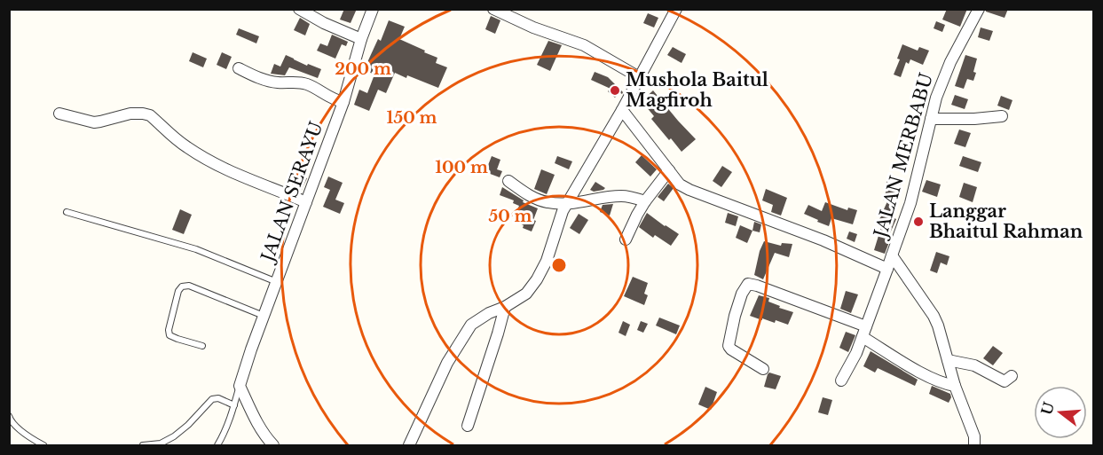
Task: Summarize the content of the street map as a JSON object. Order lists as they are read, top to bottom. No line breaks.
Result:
{"streets":{"street":["JALAN MERBABU","JALAN SERAYU"]},"places":["Mushola Baitul Magfiroh","Langgar Bhaitul Rahman"],"north":"left","rings":["200 m","150 m","100 m","50 m"]}
